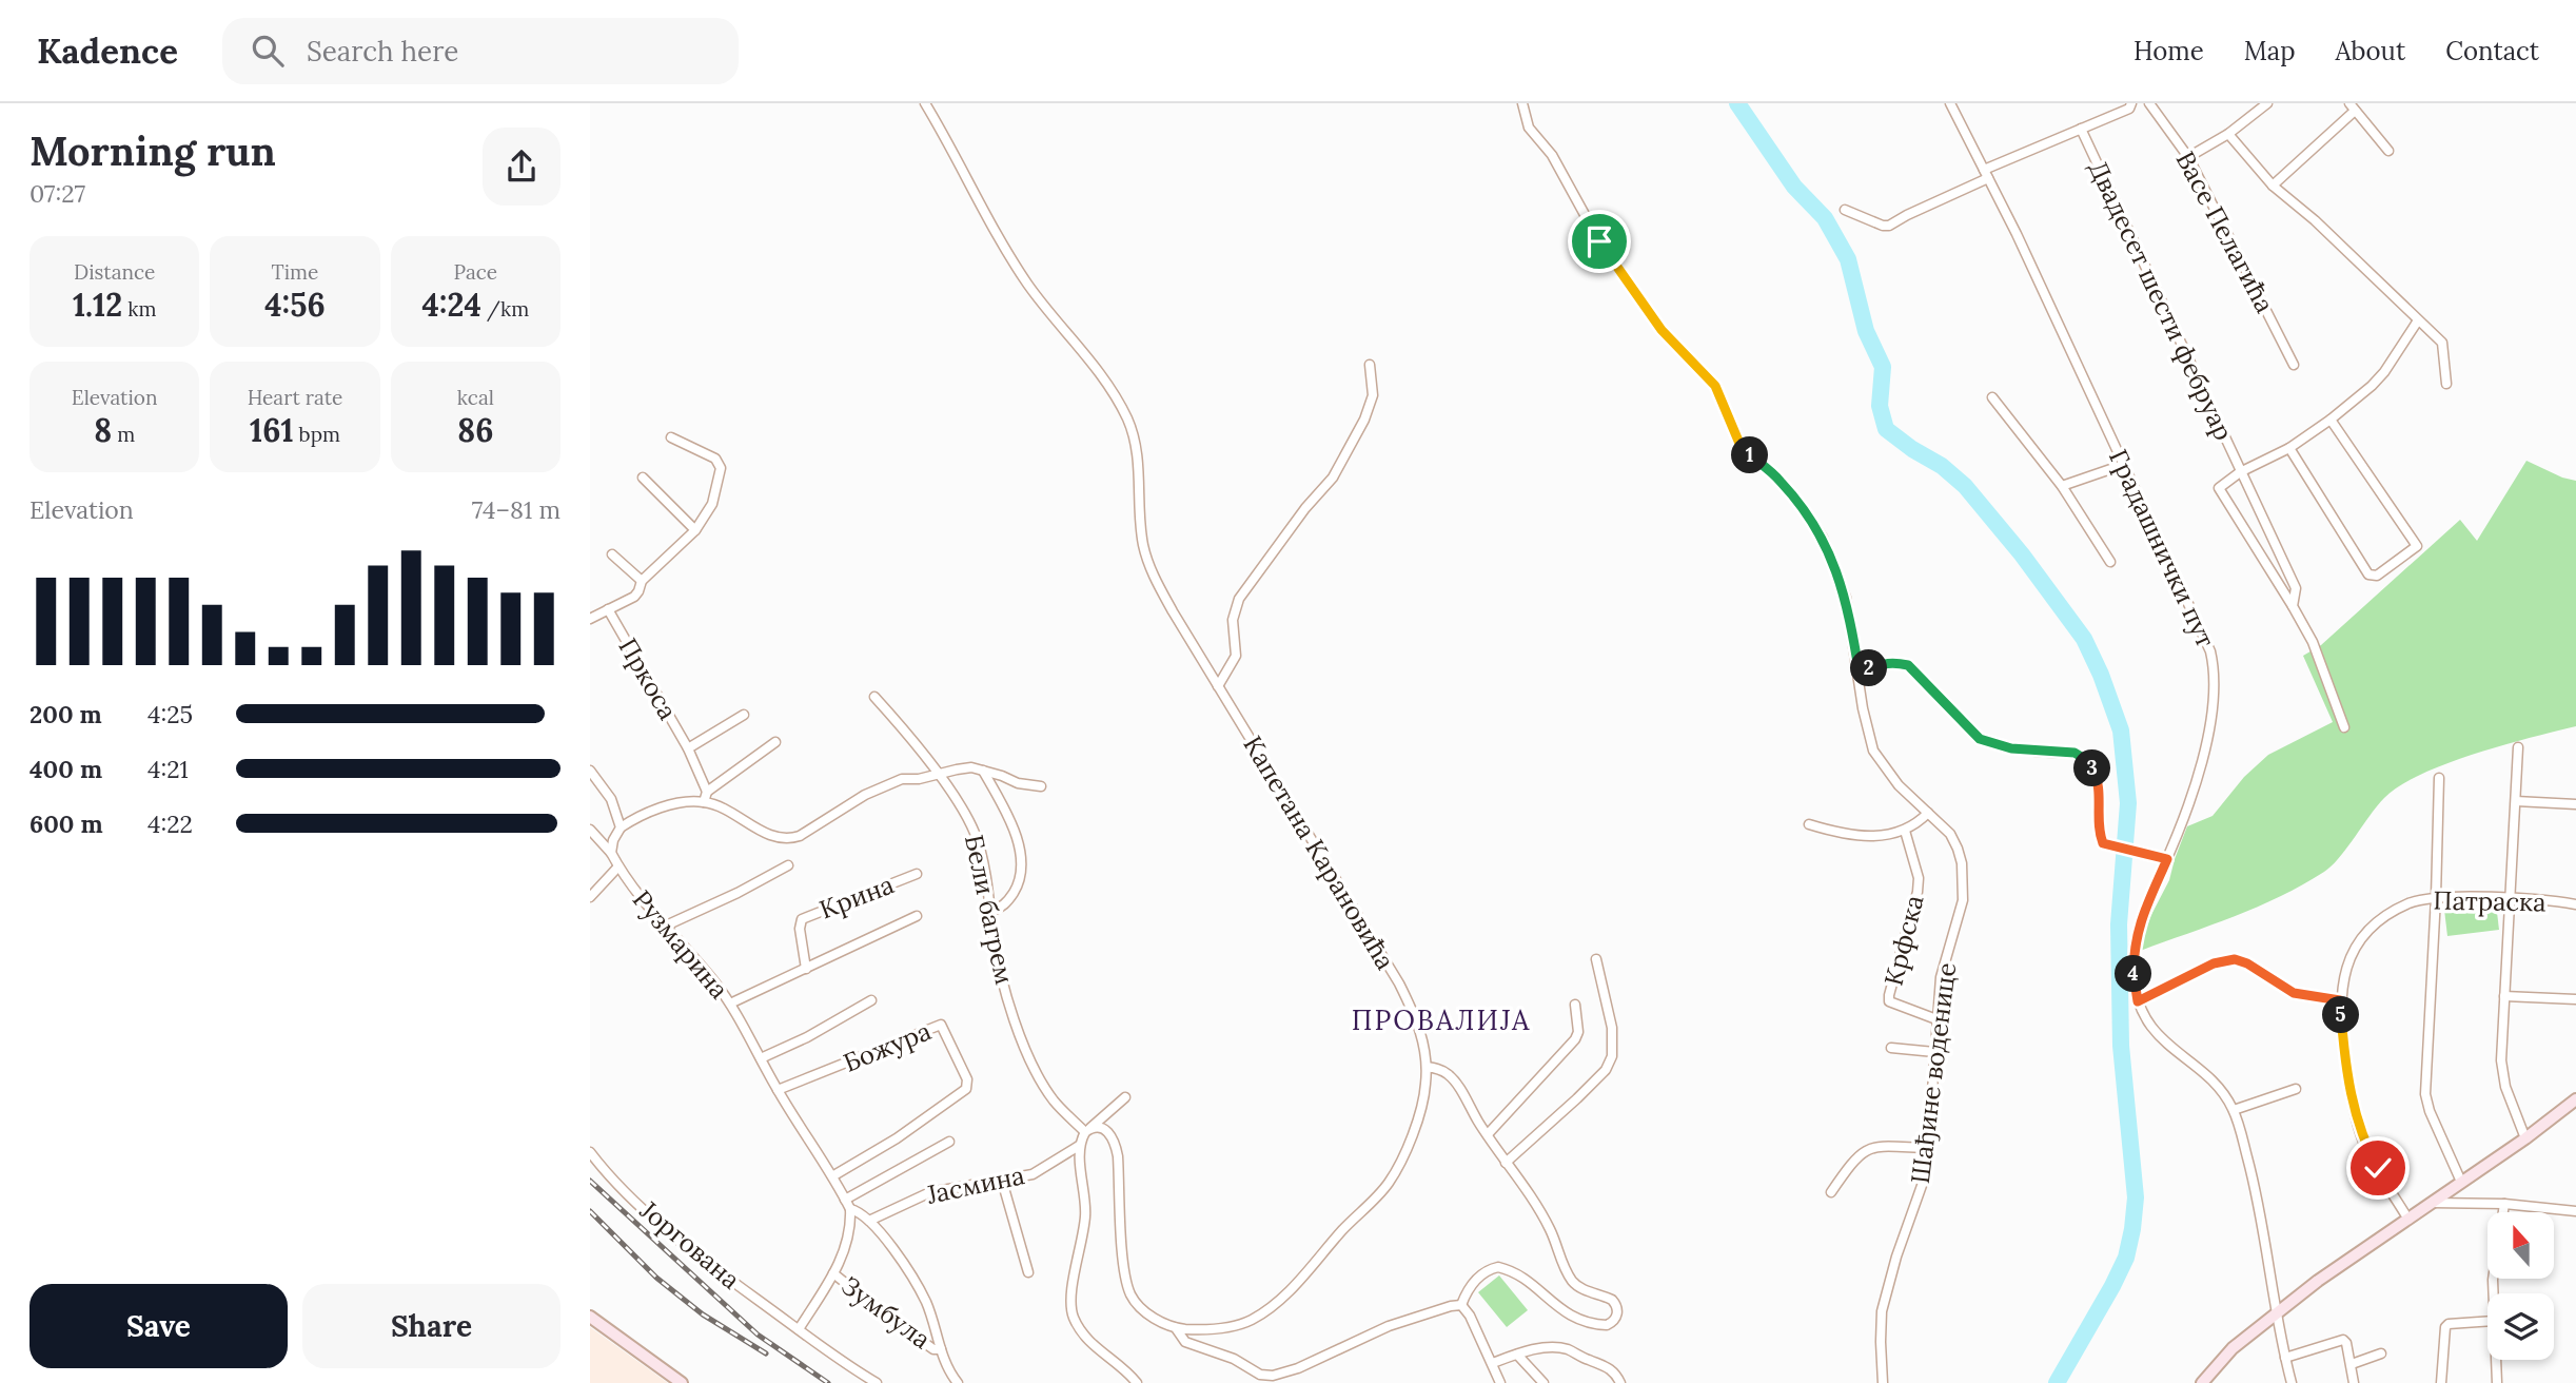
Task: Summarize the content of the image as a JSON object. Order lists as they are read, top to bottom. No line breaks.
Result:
{"streets":{"street":["Васе Пелагића","Двадесет шести фебруар","Градашнички пут","Пркоса","Капетана Карановића","Крина","Патраска","Бели багрем","Крфска","Рузмарина","Божура","Шађине воденице","Јасмина","Јоргована","Зумбула"]},"crossings":[["Капетана Карановића","Бели багрем"],["Крина","Рузмарина"],["Крфска","Шађине воденице"],["Рузмарина","Божура"],["Рузмарина","Јасмина"],["Рузмарина","Зумбула"]],"districts":["ПРОВАЛИЈА"],"north":"top","page":{"header":"Kadence","search":"Search here","nav":["Home","Map","About","Contact"],"heading":["Morning run","07:27"],"stats":[["Distance","1.12 km"],["Time","4:56"],["Pace","4:24 /km"],["Elevation","8 m"],["Heart rate","161 bpm"],["kcal","86"]],"pins":["1","2","3","4","5"],"chart":["Elevation","74–81 m"],"list":[{"name":"200 m","note":"4:25"},{"name":"400 m","note":"4:21"},{"name":"600 m","note":"4:22"}],"buttons":["Save","Share"]}}
